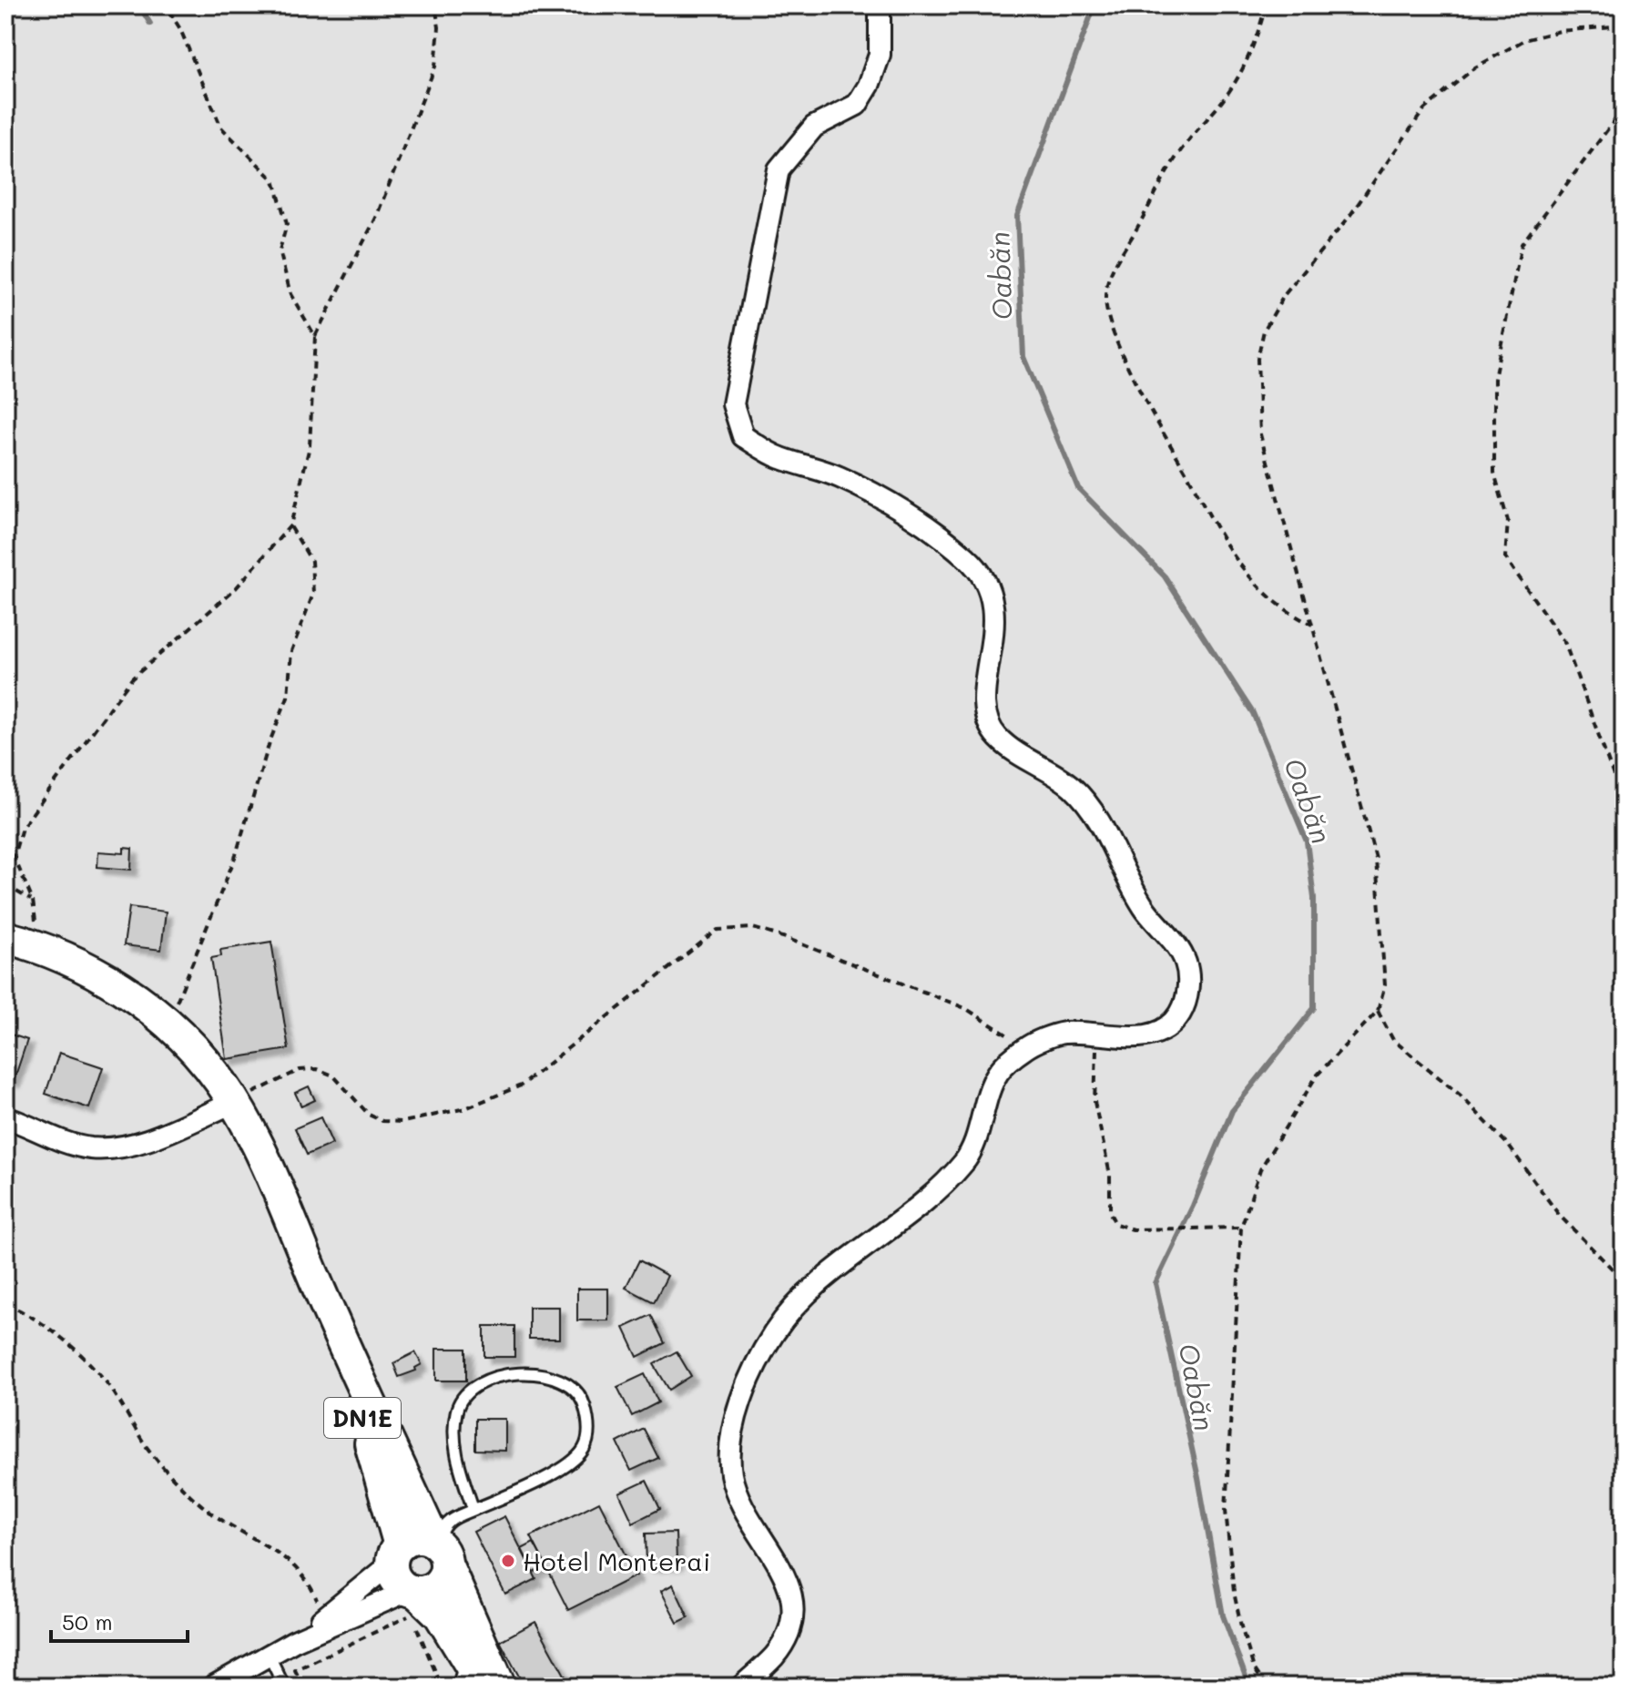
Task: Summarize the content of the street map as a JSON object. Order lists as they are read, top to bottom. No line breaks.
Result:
{"streets":{"main road":["DN1E"]},"water":["Oabăn"],"places":["Hotel Monterai"],"scale_bar":"50 m"}
